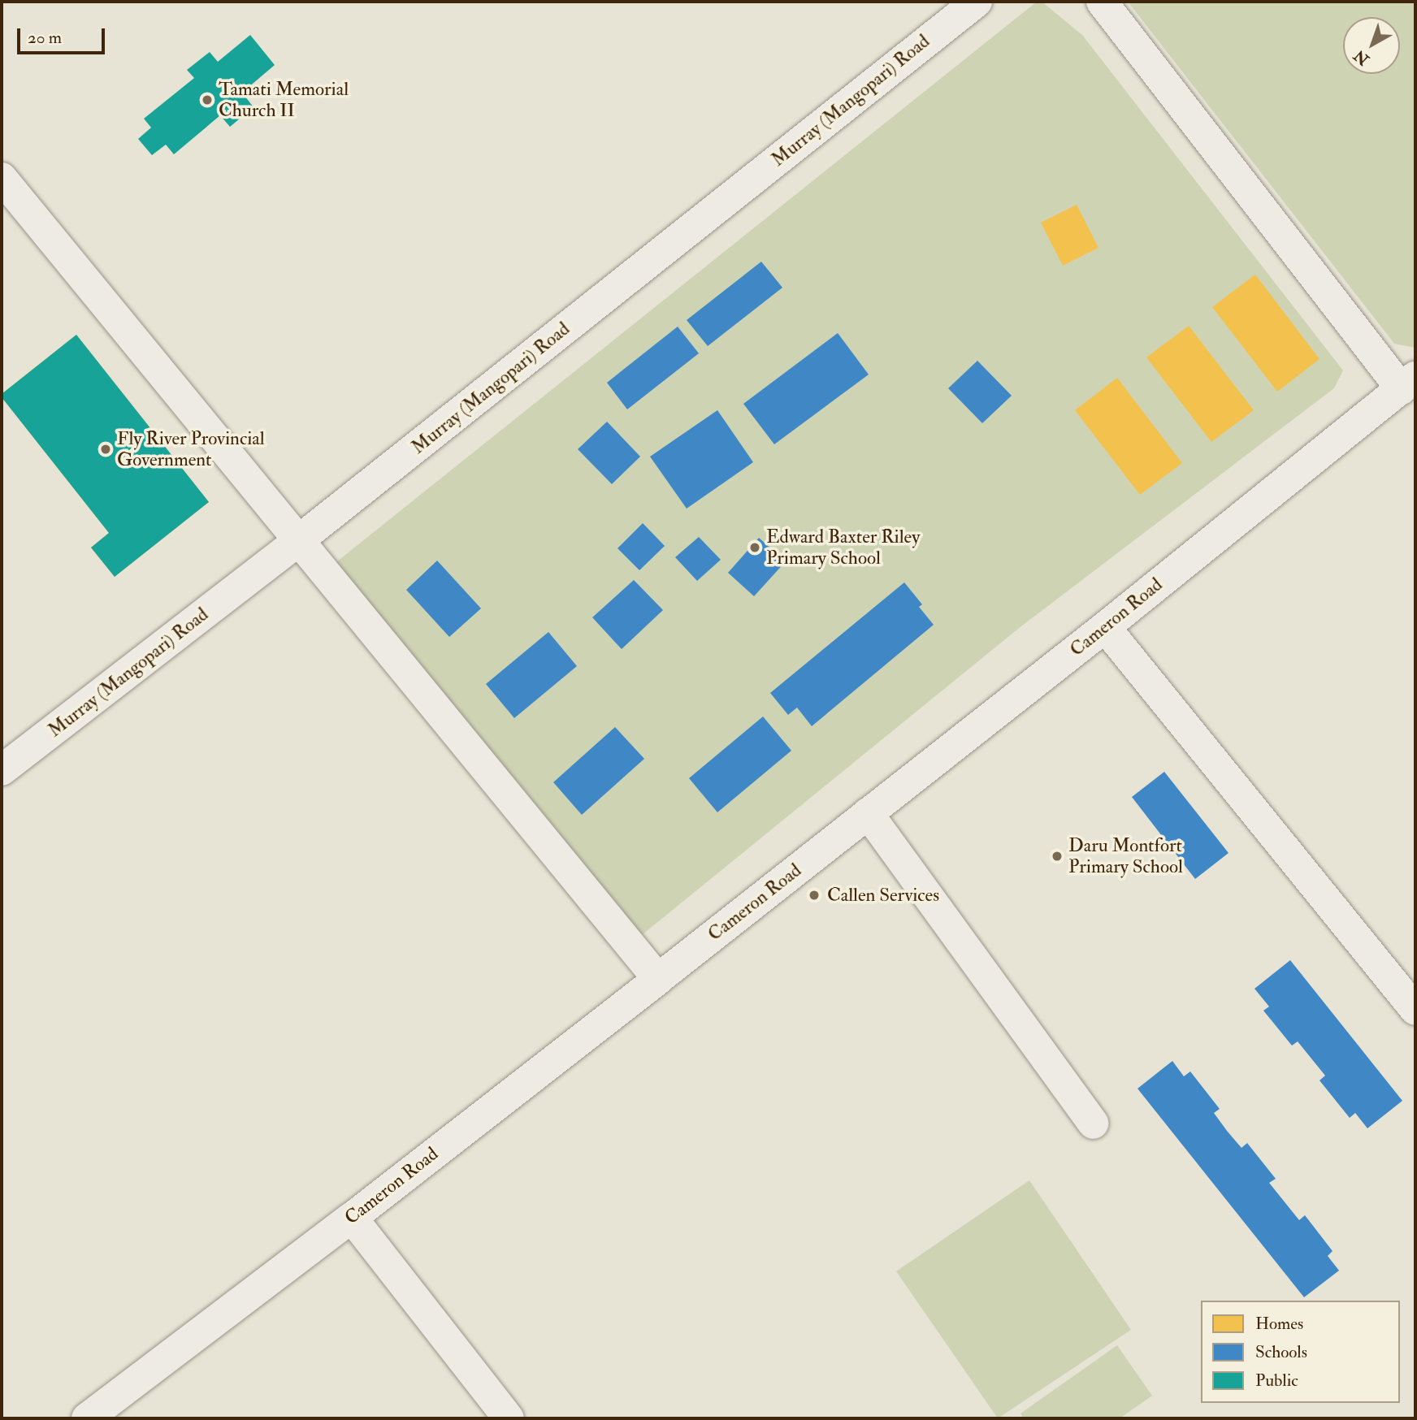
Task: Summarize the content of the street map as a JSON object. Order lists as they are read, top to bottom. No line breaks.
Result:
{"streets":{"street":["Murray (Mangopari) Road","Cameron Road"]},"places":["Tamati Memorial Church II","Fly River Provincial Government","Edward Baxter Riley Primary School","Daru Montfort Primary School","Callen Services"],"legend":["Homes","Schools","Public"],"scale_bar":"20 m","north":"bottom left"}
